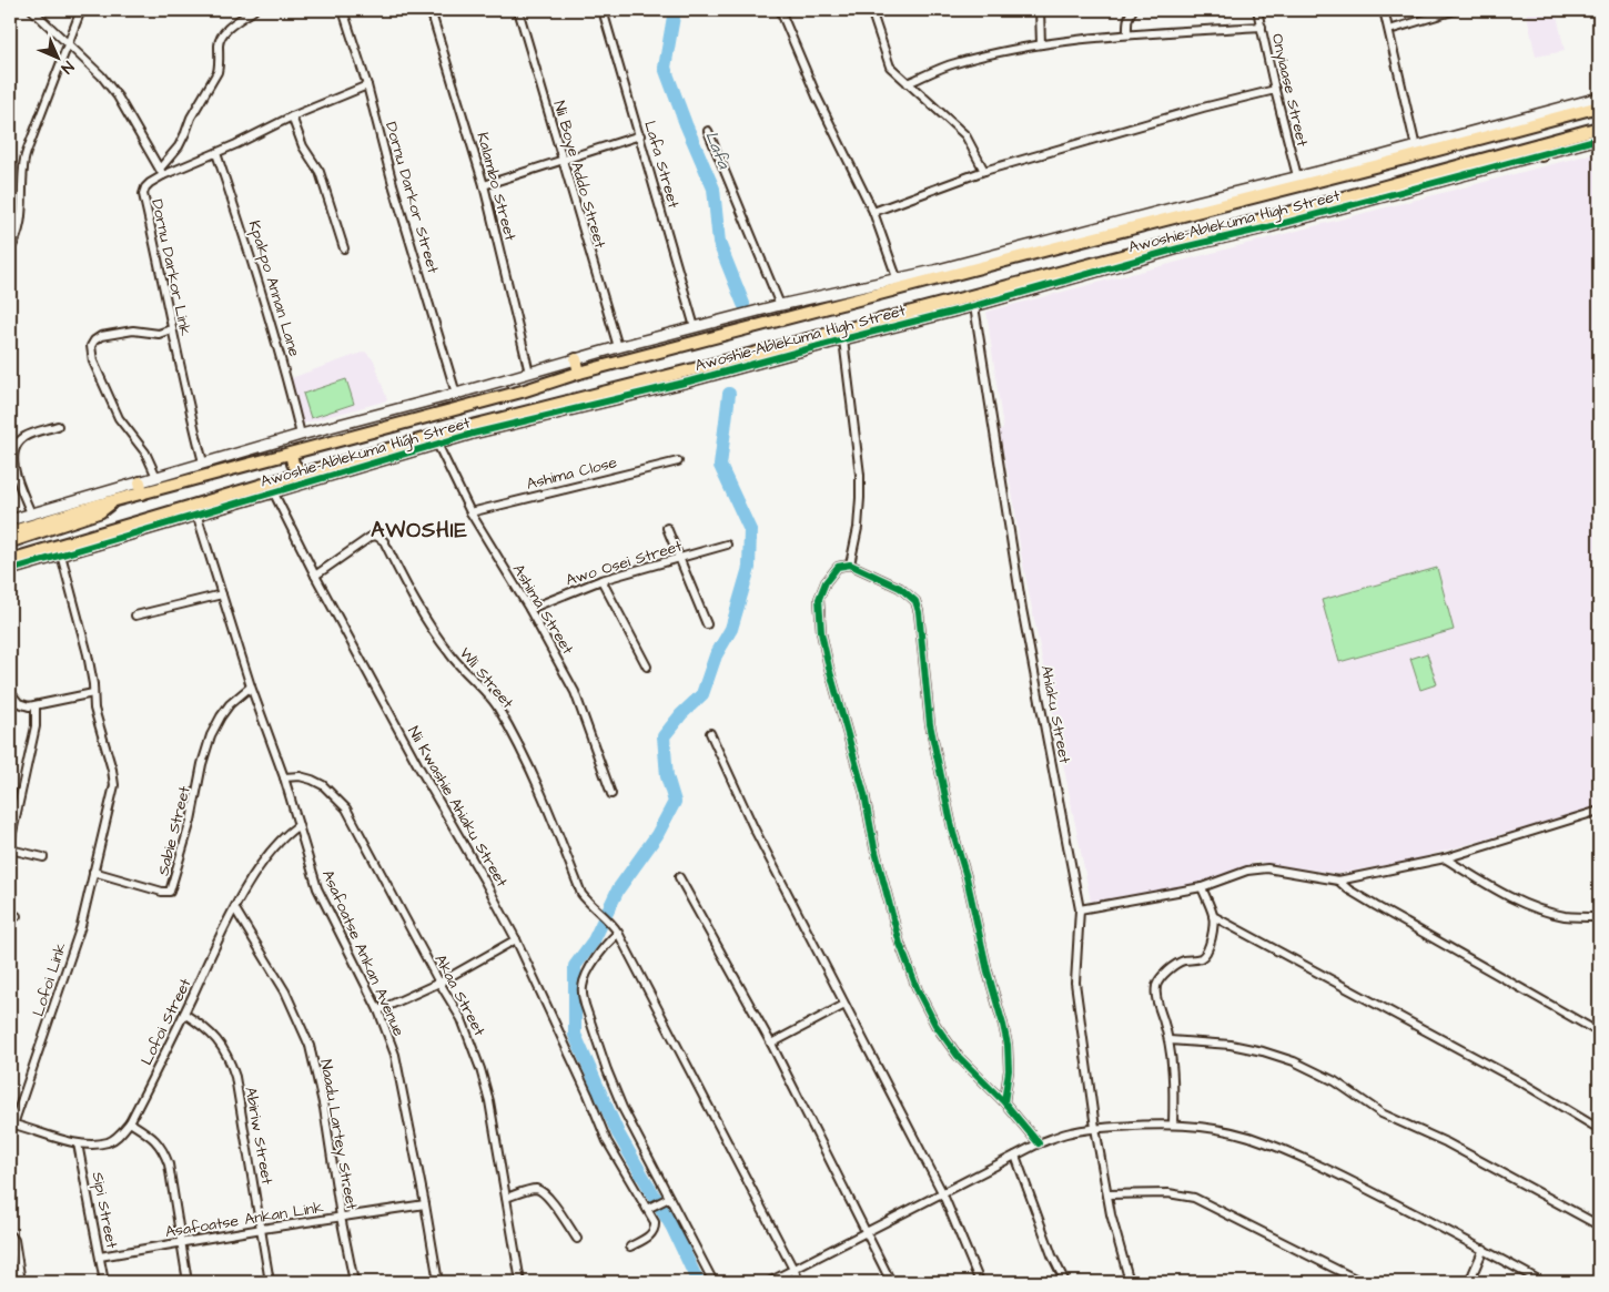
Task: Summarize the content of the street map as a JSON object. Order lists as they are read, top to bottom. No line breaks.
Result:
{"streets":{"main road":["Awoshie-Ablekuma High Street"],"street":["Onyiaase Street","Lafa Street","Nii Boye Addo Street","Kalambo Street","Dornu Darkor Street","Dornu Darkor Link","Kpakpo Annan Lane","Ashima Close","Awo Osei Street","Ashima Street","Wli Street","Ahiaku Street","Nii Kwashie Ahiaku Street","Sabie Street","Asafoatse Ankan Avenue","Lofoi Link","Akaa Street","Lofoi Street","Naadu Lartey Street","Abiriw Street","Sipi Street","Asafoatse Ankan Link"]},"crossings":[["Onyiaase Street","Awoshie-Ablekuma High Street"],["Lafa Street","Awoshie-Ablekuma High Street"],["Nii Boye Addo Street","Awoshie-Ablekuma High Street"],["Kalambo Street","Awoshie-Ablekuma High Street"],["Dornu Darkor Street","Awoshie-Ablekuma High Street"],["Dornu Darkor Street","Dornu Darkor Link"],["Awoshie-Ablekuma High Street","Dornu Darkor Link"],["Awoshie-Ablekuma High Street","Kpakpo Annan Lane"],["Awoshie-Ablekuma High Street","Ashima Street"],["Awoshie-Ablekuma High Street","Ahiaku Street"],["Awoshie-Ablekuma High Street","Nii Kwashie Ahiaku Street"],["Awoshie-Ablekuma High Street","Asafoatse Ankan Avenue"],["Dornu Darkor Link","Kpakpo Annan Lane"],["Ashima Close","Ashima Street"],["Awo Osei Street","Ashima Street"],["Wli Street","Nii Kwashie Ahiaku Street"],["Sabie Street","Asafoatse Ankan Avenue"],["Sabie Street","Lofoi Link"],["Asafoatse Ankan Avenue","Akaa Street"],["Asafoatse Ankan Avenue","Lofoi Street"],["Asafoatse Ankan Avenue","Asafoatse Ankan Link"],["Lofoi Link","Lofoi Street"],["Lofoi Street","Naadu Lartey Street"],["Lofoi Street","Abiriw Street"],["Lofoi Street","Sipi Street"],["Naadu Lartey Street","Asafoatse Ankan Link"],["Abiriw Street","Asafoatse Ankan Link"],["Sipi Street","Asafoatse Ankan Link"]],"districts":["AWOSHIE"],"water":["Lafa"],"north":"bottom right"}
